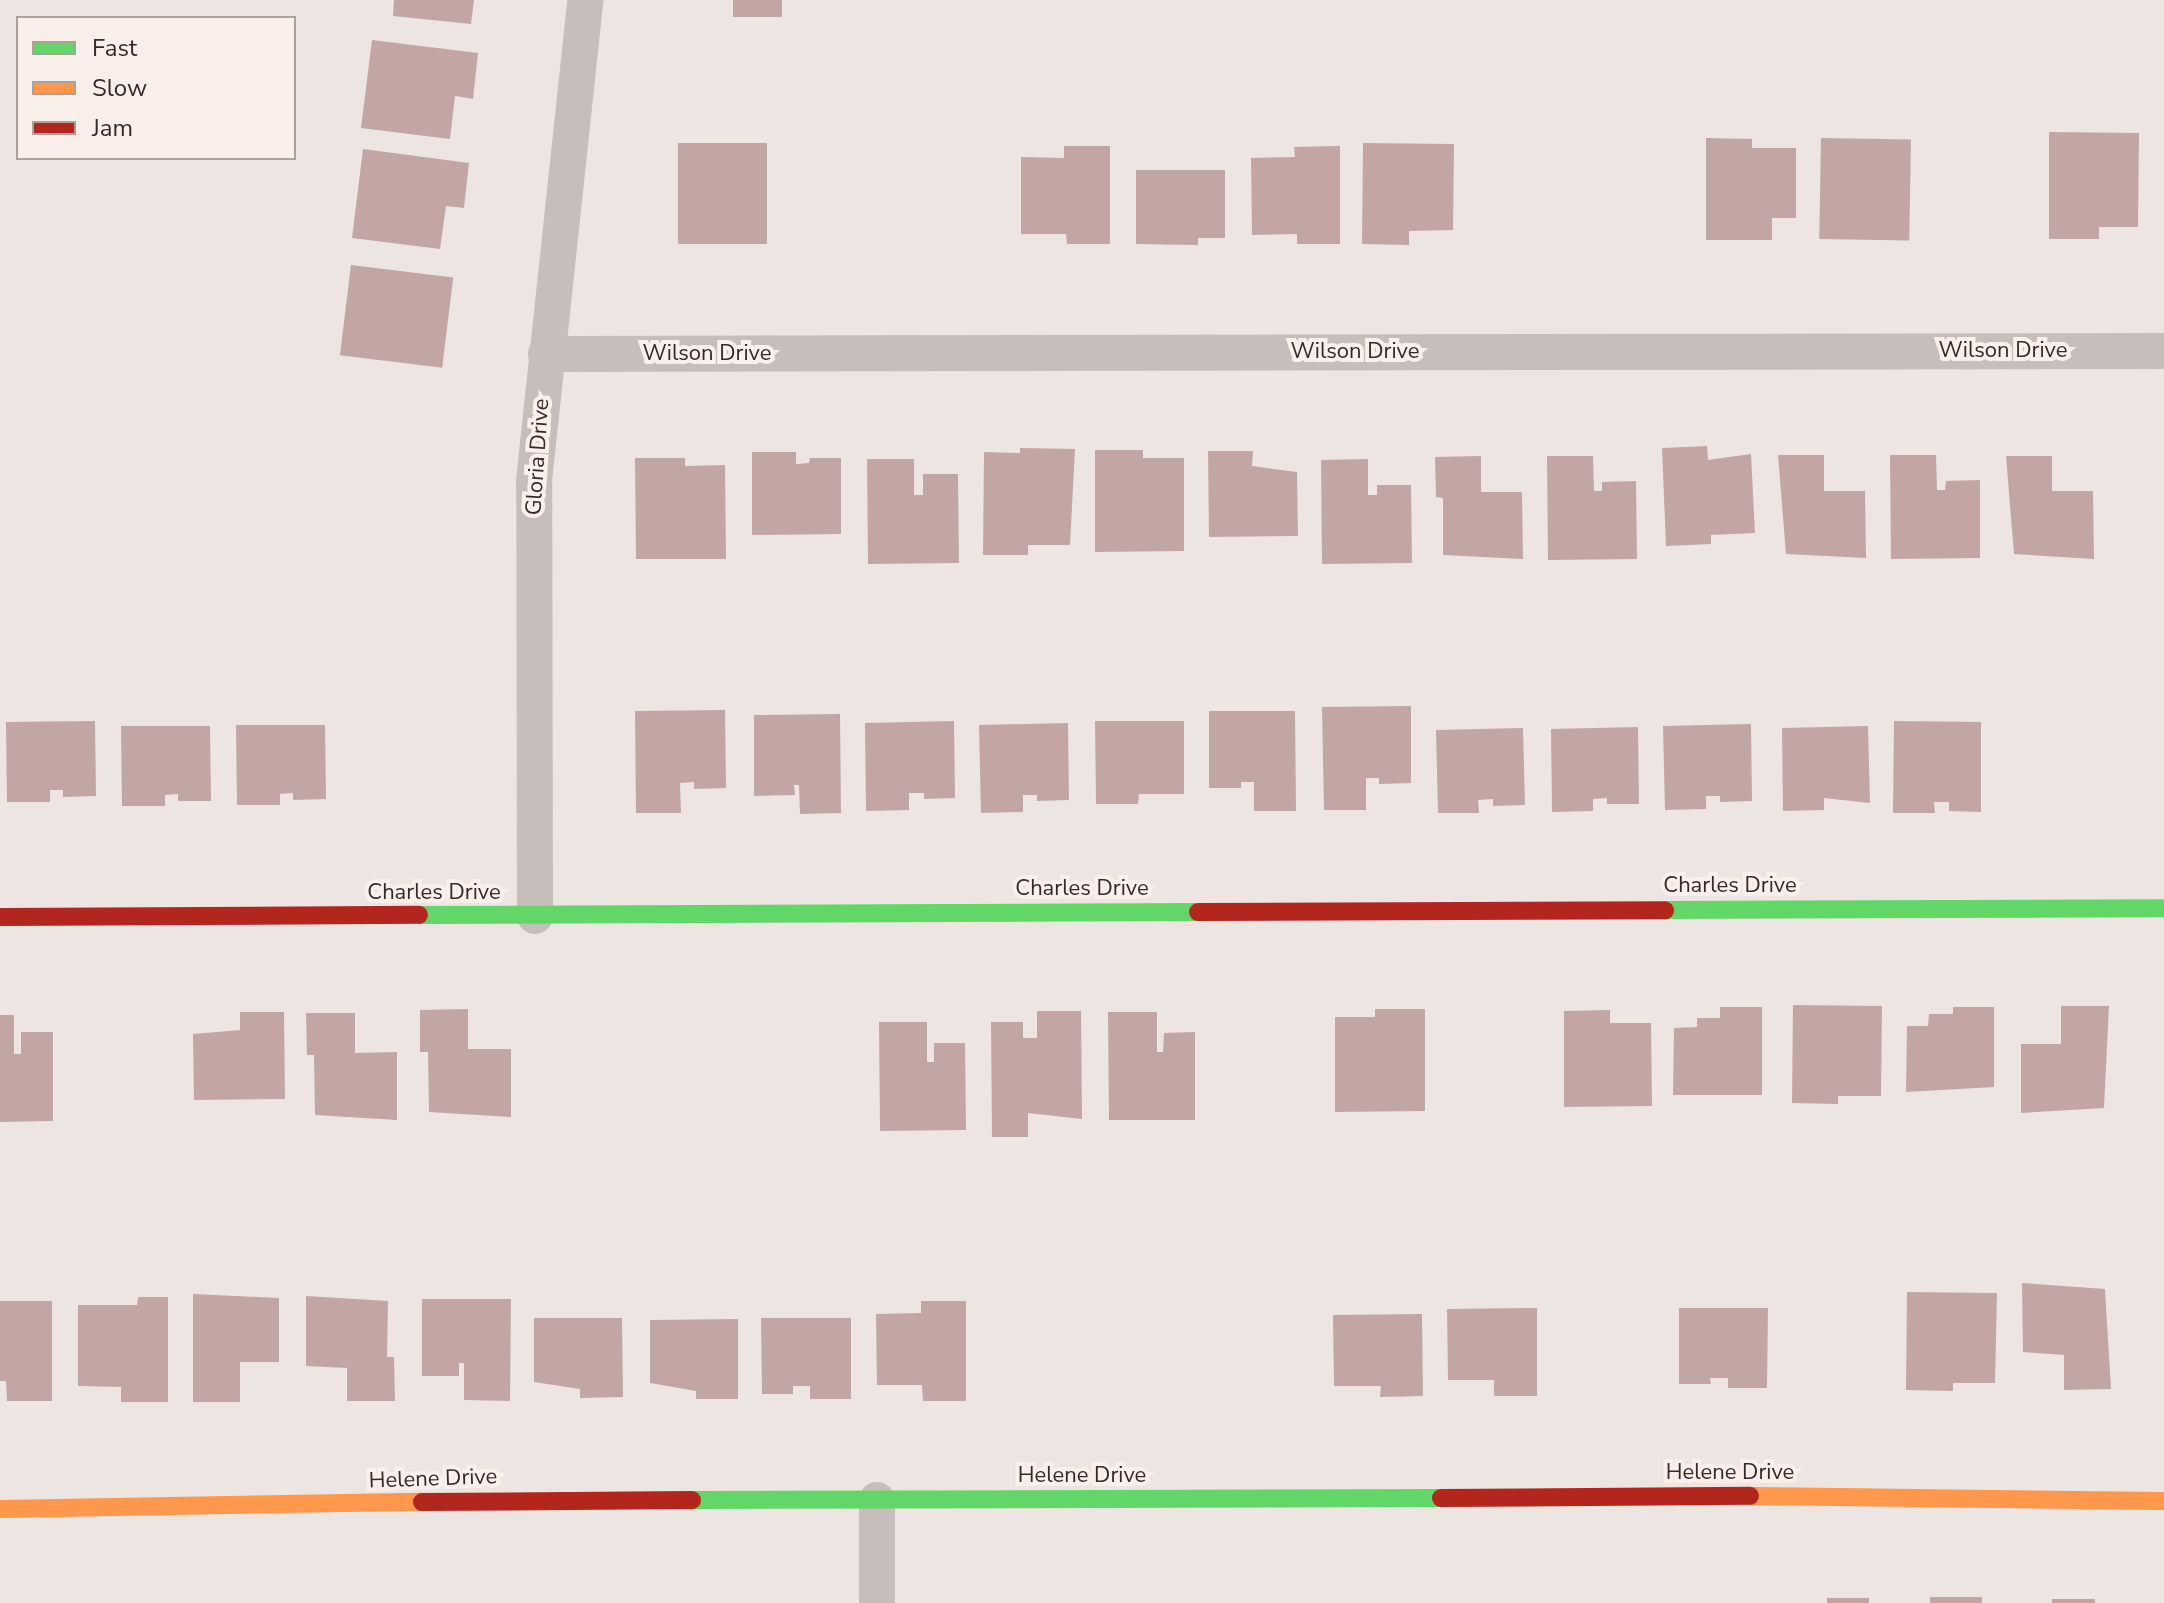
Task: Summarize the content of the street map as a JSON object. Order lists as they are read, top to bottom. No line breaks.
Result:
{"streets":{"street":["Wilson Drive","Gloria Drive","Charles Drive","Helene Drive"]},"crossings":[["Wilson Drive","Gloria Drive"],["Gloria Drive","Charles Drive"]],"legend":["Fast","Slow","Jam"]}
